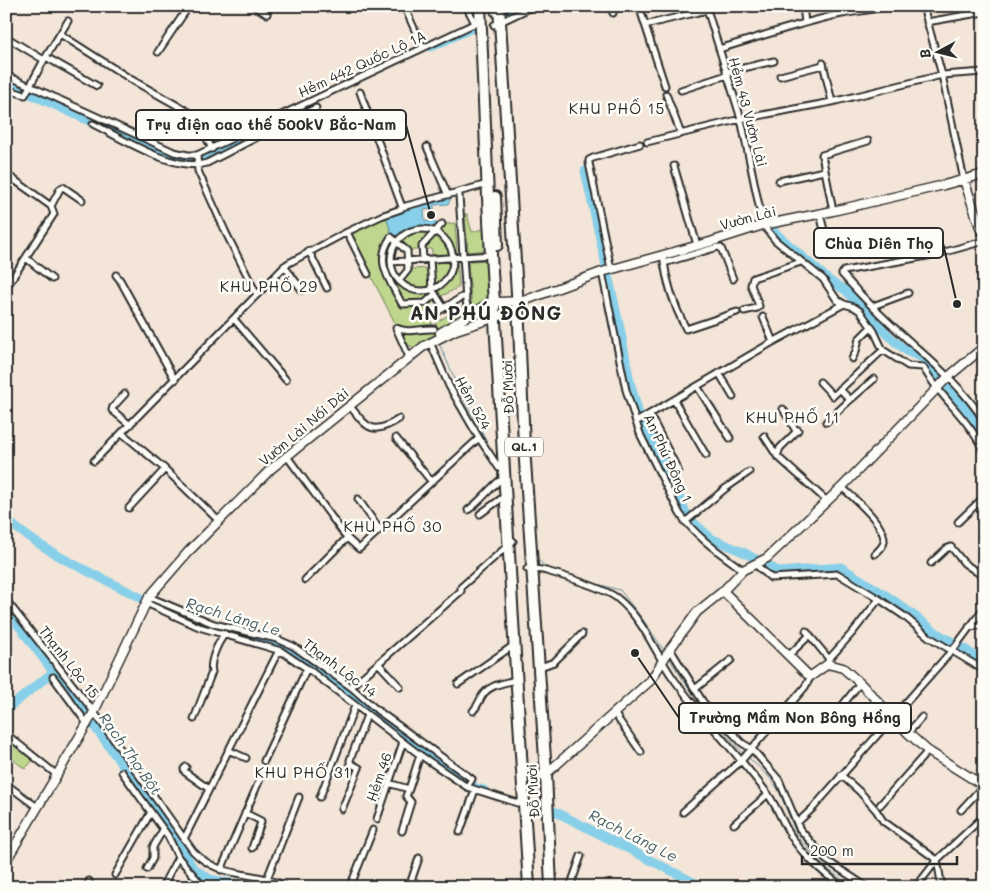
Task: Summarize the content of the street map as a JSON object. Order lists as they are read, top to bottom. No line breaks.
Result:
{"streets":{"highway":["Đỗ Mười","QL.1"],"street":["Hẻm 442 Quốc Lộ 1A","Hẻm 43 Vườn Lài","Vườn Lài","Hẻm 524","Vườn Lài Nối Dài","An Phú Đông 1","Thạnh Lộc 15","Thạnh Lộc 14","Hẻm 46"]},"crossings":[["Hẻm 442 Quốc Lộ 1A","Đỗ Mười"],["Hẻm 43 Vườn Lài","Vườn Lài"],["Vườn Lài","Đỗ Mười"],["Vườn Lài","Hẻm 524"],["Vườn Lài","Vườn Lài Nối Dài"],["Vườn Lài","An Phú Đông 1"],["Đỗ Mười","Hẻm 524"],["Đỗ Mười","Vườn Lài Nối Dài"],["Đỗ Mười","Thạnh Lộc 14"],["Hẻm 524","Vườn Lài Nối Dài"],["Vườn Lài Nối Dài","Thạnh Lộc 15"],["Vườn Lài Nối Dài","Thạnh Lộc 14"],["Thạnh Lộc 15","Thạnh Lộc 14"],["Thạnh Lộc 14","Hẻm 46"]],"districts":["KHU PHỐ 15","KHU PHỐ 29","AN PHÚ ĐÔNG","KHU PHỐ 11","KHU PHỐ 30","KHU PHỐ 31"],"water":["Rạch Láng Le","Rạch Thợ Bột"],"places":["Trụ điện cao thế 500kV Bắc-Nam","Chùa Diên Thọ","Trường Mầm Non Bông Hồng"],"scale_bar":"200 m","north":"left"}
